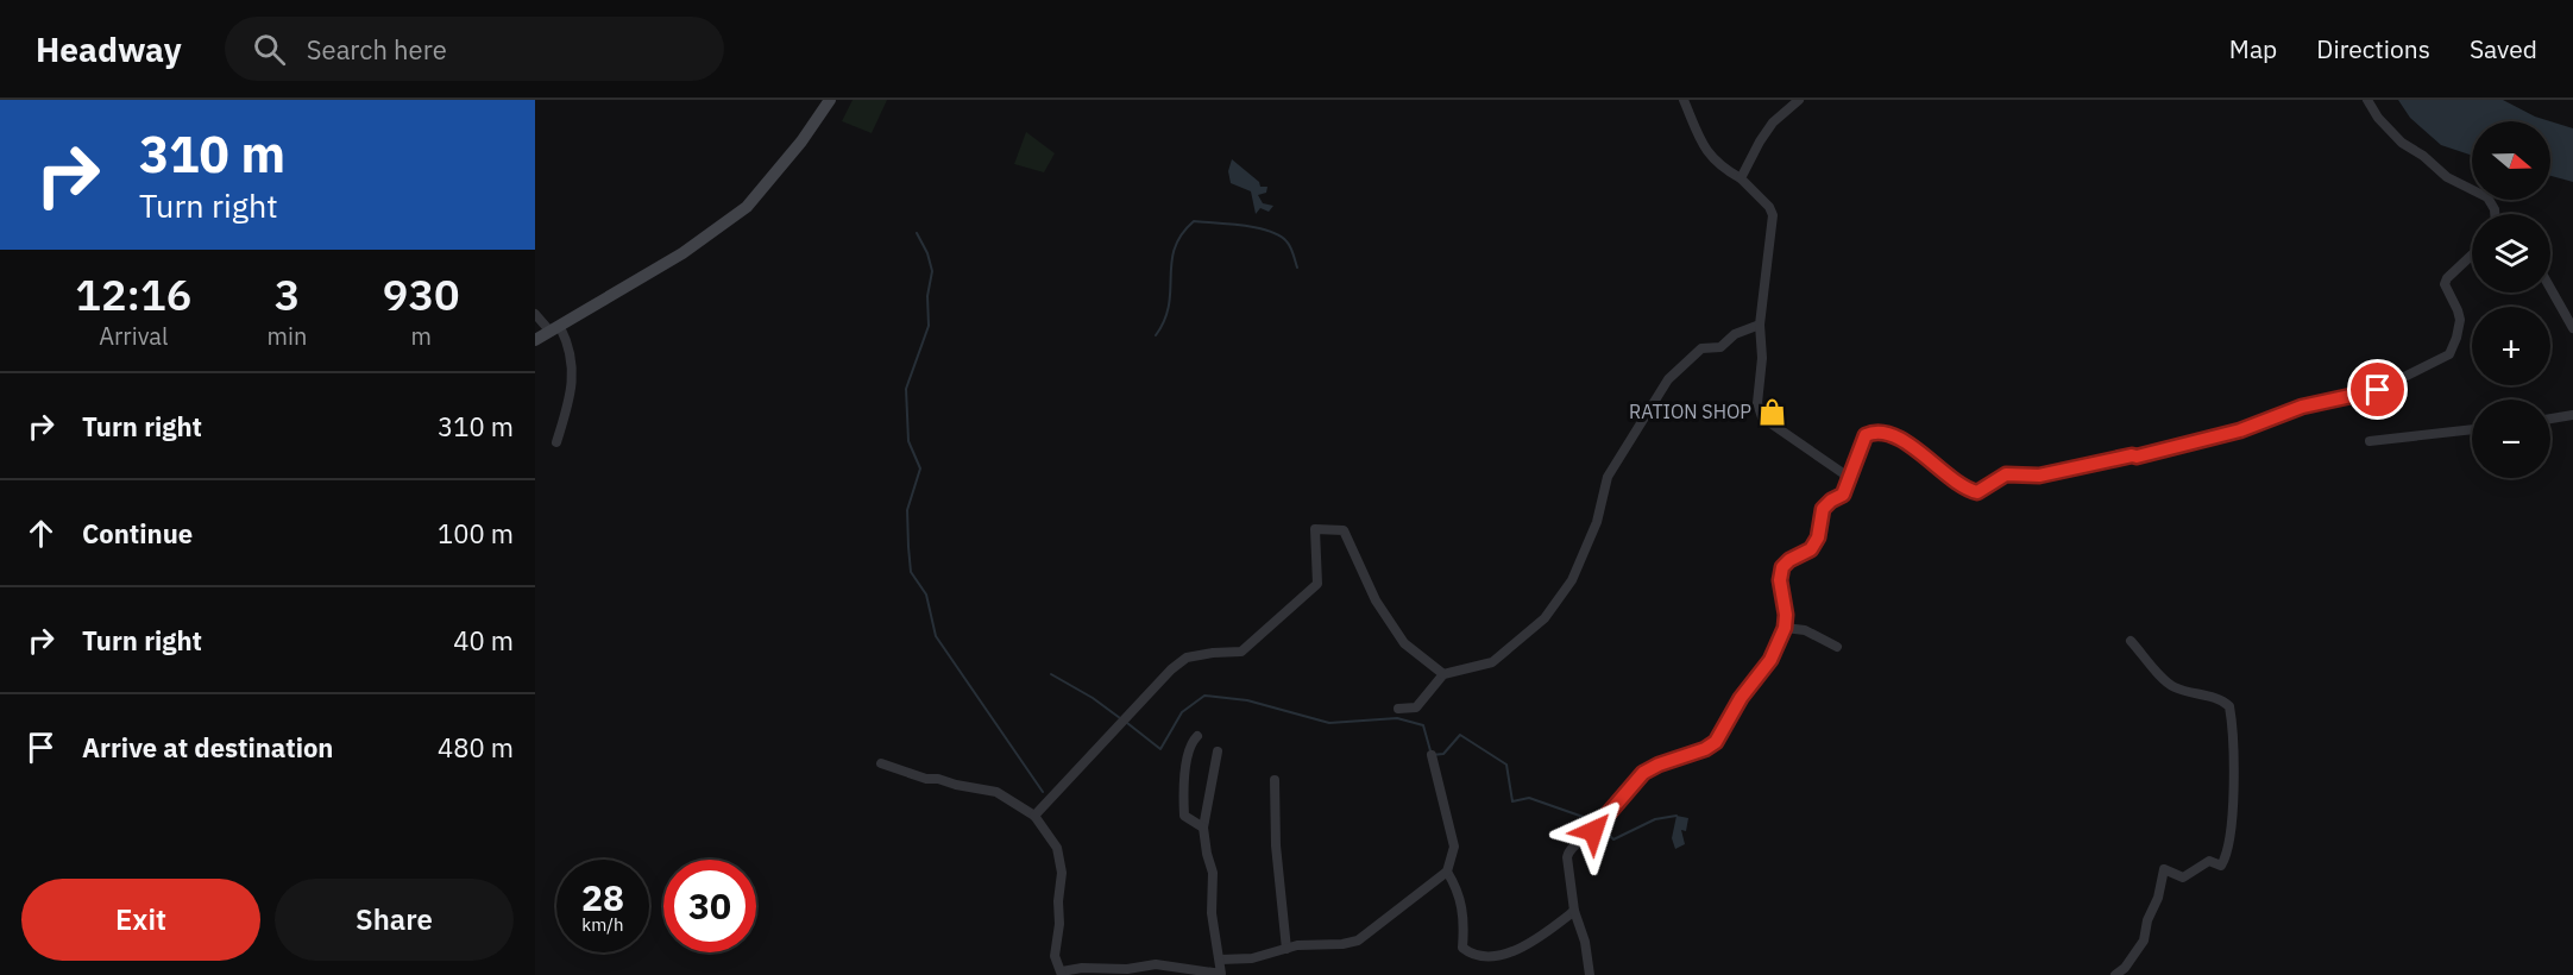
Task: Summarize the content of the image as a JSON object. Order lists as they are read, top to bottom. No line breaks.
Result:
{"places":{"shop":["RATION SHOP"]},"north":"right","page":{"header":"Headway","search":"Search here","nav":["Map","Directions","Saved"],"turn":["310 m","Turn right"],"map_buttons":["+","−"],"eta":["12:16","Arrival","3","min","930","m"],"list":[{"name":"Turn right","value":"310 m"},{"name":"Continue","value":"100 m"},{"name":"Turn right","value":"40 m"},{"name":"Arrive at destination","value":"480 m"}],"speed":"28 km/h","limit":"30","buttons":["Exit","Share"]}}
